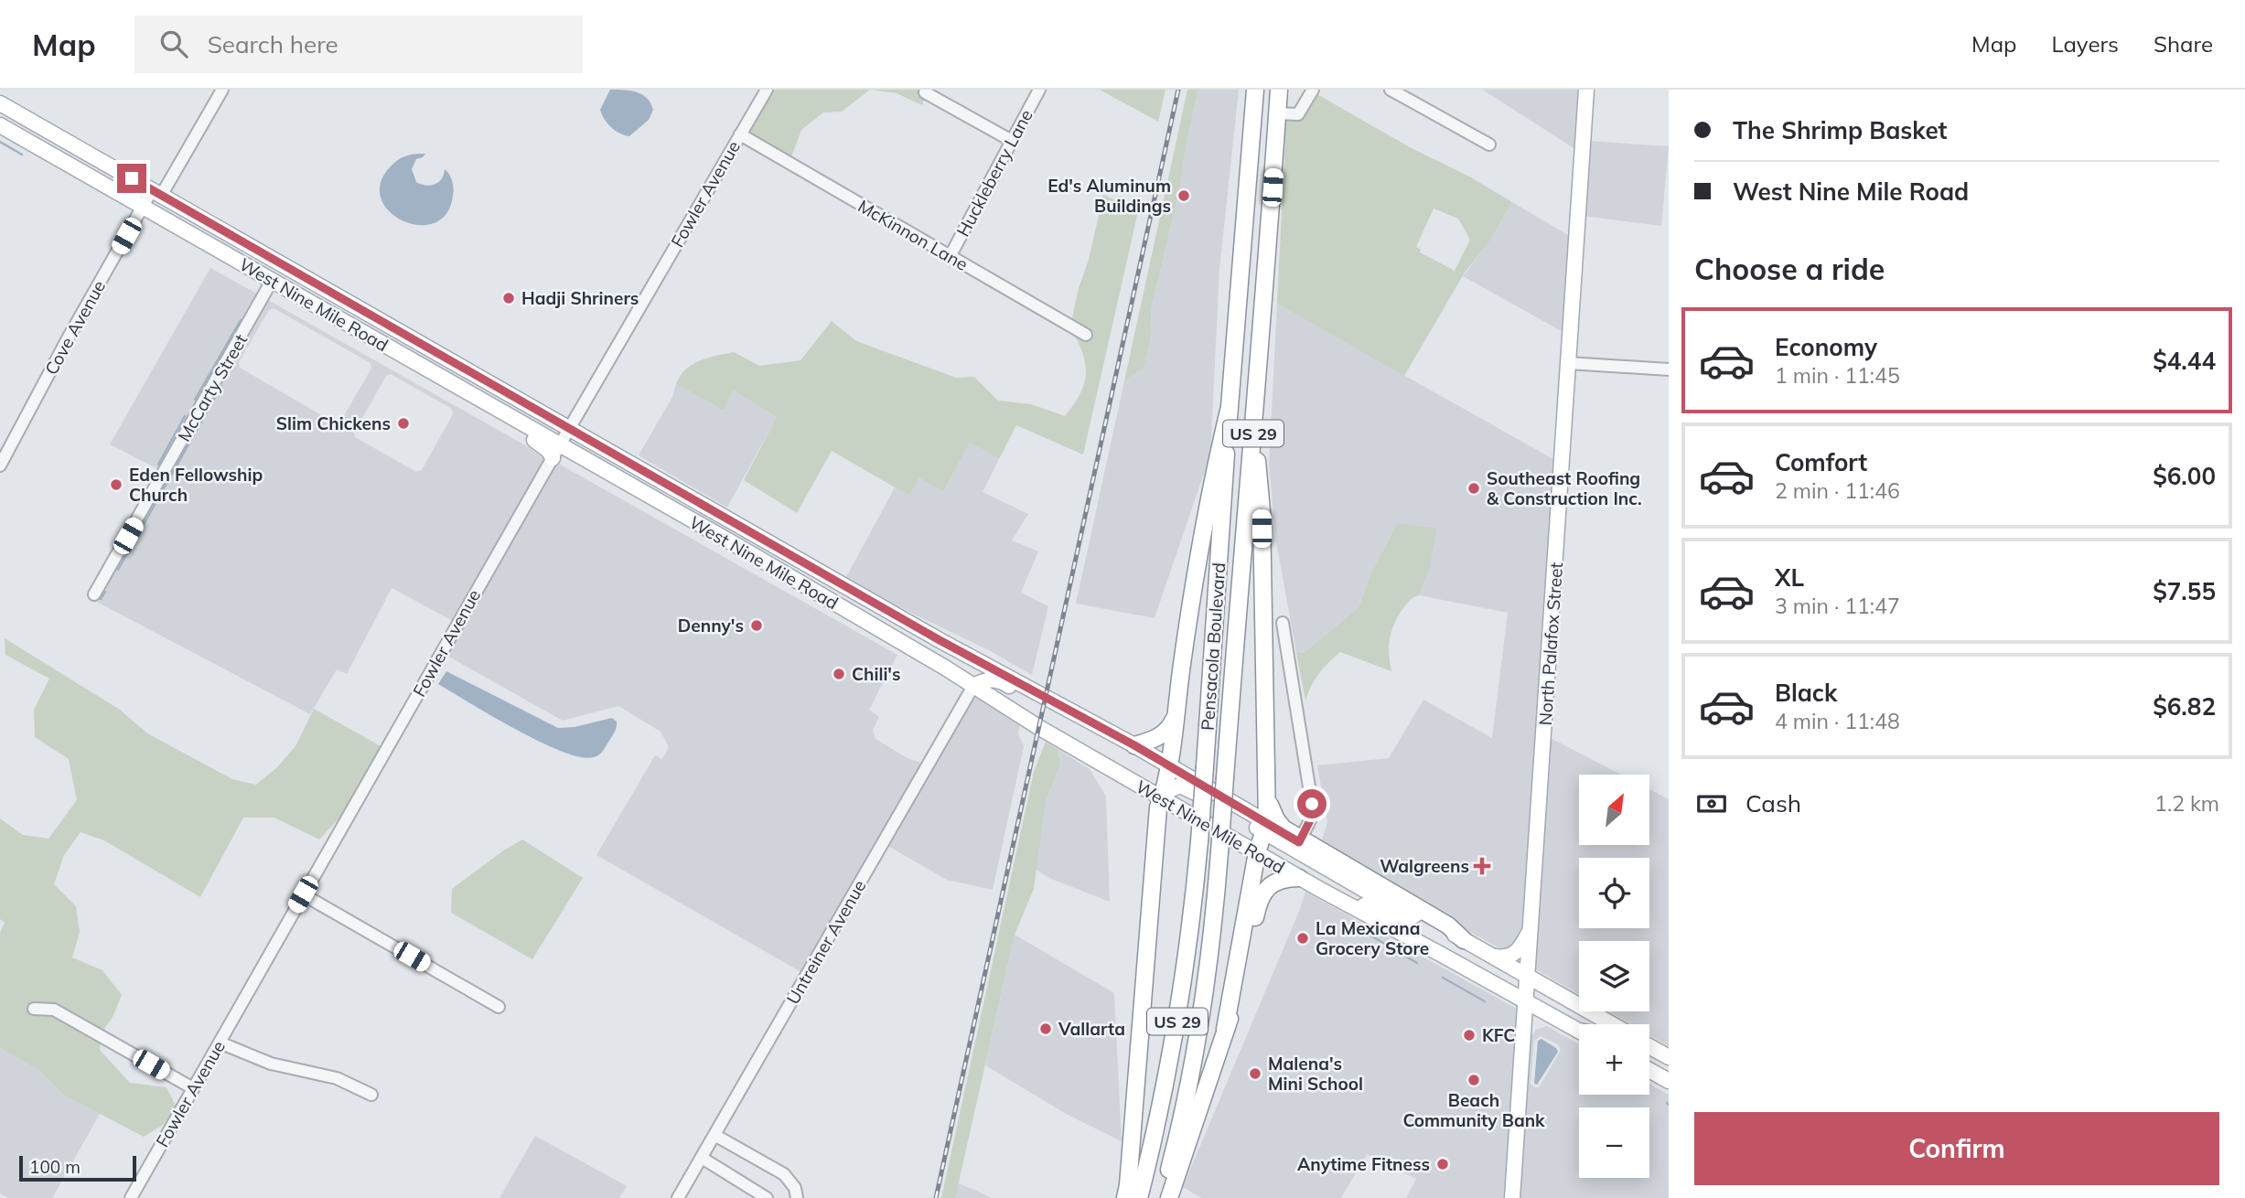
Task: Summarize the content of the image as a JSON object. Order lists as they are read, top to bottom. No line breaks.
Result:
{"streets":{"highway":["US 29","Pensacola Boulevard"],"main road":["West Nine Mile Road","North Palafox Street"],"street":["Huckleberry Lane","Fowler Avenue","McKinnon Lane","Cove Avenue","McCarty Street","Untreiner Avenue"]},"crossings":[["Huckleberry Lane","McKinnon Lane"],["Fowler Avenue","McKinnon Lane"],["Fowler Avenue","West Nine Mile Road"],["West Nine Mile Road","Cove Avenue"],["West Nine Mile Road","McCarty Street"],["West Nine Mile Road","North Palafox Street"],["West Nine Mile Road","Untreiner Avenue"]],"places":{"other":["Ed's Aluminum Buildings","Hadji Shriners","Slim Chickens","Eden Fellowship Church","Southeast Roofing & Construction Inc.","Denny's","Chili's","La Mexicana Grocery Store","Vallarta","KFC","Malena's Mini School","Beach Community Bank","Anytime Fitness"],"health":["Walgreens"]},"scale_bar":"100 m","north":"top right","page":{"header":"Map","search":"Search here","nav":["Map","Layers","Share"],"banner":["The Shrimp Basket","West Nine Mile Road"],"heading":"Choose a ride","list":[{"name":"Economy","note":"1 min · 11:45","value":"$4.44"},{"name":"Comfort","note":"2 min · 11:46","value":"$6.00"},{"name":"XL","note":"3 min · 11:47","value":"$7.55"},{"name":"Black","note":"4 min · 11:48","value":"$6.82"}],"pay":["Cash","1.2 km"],"map_buttons":["+","−"],"buttons":"Confirm","scale":"100 m"}}
